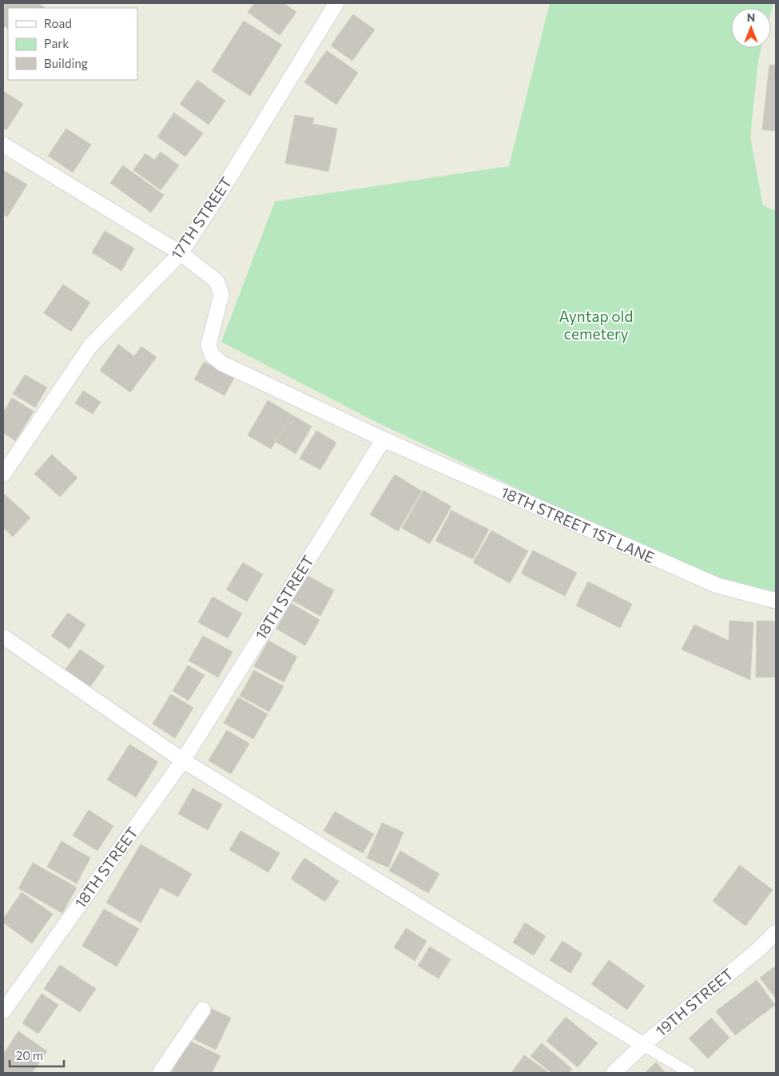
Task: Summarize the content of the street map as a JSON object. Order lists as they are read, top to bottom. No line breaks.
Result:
{"streets":{"street":["17TH STREET","18TH STREET 1ST LANE","18TH STREET","19TH STREET"]},"crossings":[["18TH STREET 1ST LANE","18TH STREET"]],"parks":["Ayntap old cemetery"],"legend":["Road","Park","Building"],"scale_bar":"20 m","north":"top"}
